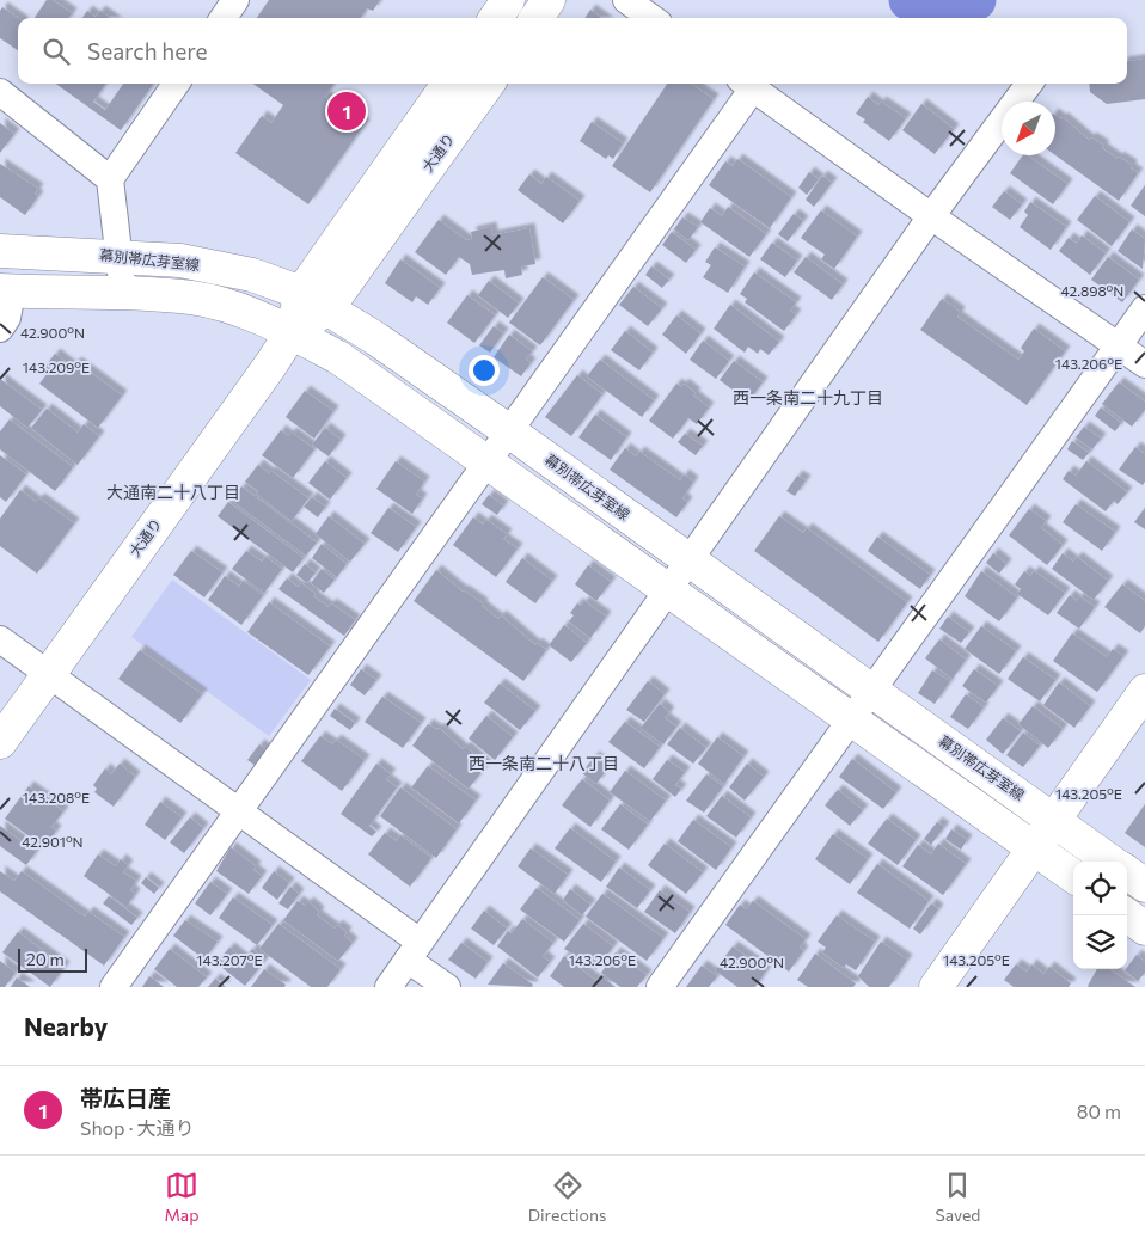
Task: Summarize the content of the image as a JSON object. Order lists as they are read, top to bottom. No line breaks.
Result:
{"streets":{"main road":["大通り","幕別帯広芽室線"]},"crossings":[["大通り","幕別帯広芽室線"]],"districts":["西一条南二十九丁目","大通南二十八丁目","西一条南二十八丁目"],"scale_bar":"20 m","north":"bottom left","page":{"search":"Search here","pins":"1","scale":"20 m","heading":"Nearby","list":[{"mark":"1","name":"帯広日産","note":"Shop · 大通り","value":"80 m"}],"nav":["Map","Directions","Saved"]},"coordinates":["42.898°N","42.900°N","143.206°E","143.209°E","143.205°E","143.208°E","42.901°N","143.207°E"]}
